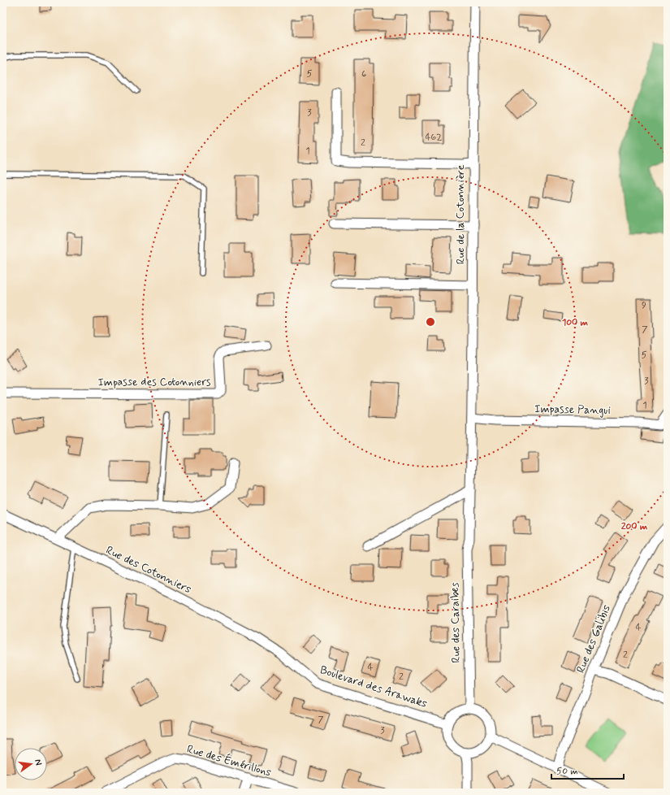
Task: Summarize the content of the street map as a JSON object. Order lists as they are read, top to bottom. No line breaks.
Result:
{"streets":{"street":["Rue de la Cotonnière","Impasse des Cotonniers","Impasse Pangui","Rue des Cotonniers","Rue des Caraibes","Rue des Galibis","Boulevard des Arawaks","Rue des Émérillons"]},"crossings":[["Rue de la Cotonnière","Impasse Pangui"],["Rue de la Cotonnière","Rue des Caraibes"],["Rue des Cotonniers","Boulevard des Arawaks"],["Rue des Caraibes","Boulevard des Arawaks"]],"house_numbers":["5","6","3","462","2","1","9","7","5","3","1","4","2","4","2","7","3"],"scale_bar":"50 m","north":"right","rings":["100 m","200 m"]}
